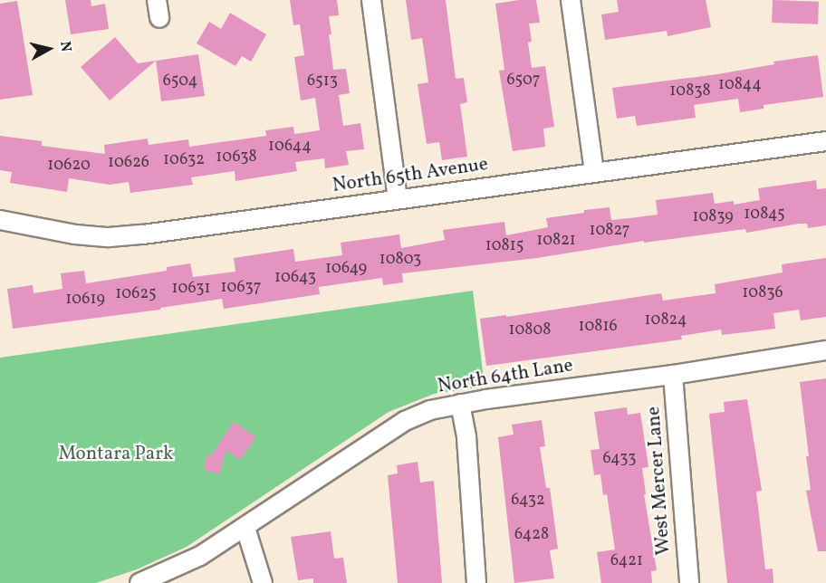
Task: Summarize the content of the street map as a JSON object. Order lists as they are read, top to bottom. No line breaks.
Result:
{"streets":{"street":["North 65th Avenue","North 64th Lane","West Mercer Lane"]},"crossings":[["North 64th Lane","West Mercer Lane"]],"parks":["Montara Park"],"house_numbers":["6507","6504","6513","10844","10838","10644","10638","10632","10626","10620","10845","10839","10827","10821","10815","10803","10649","10643","10637","10631","10836","10625","10619","10824","10816","10808","6433","6432","6428","6421"],"north":"right"}
